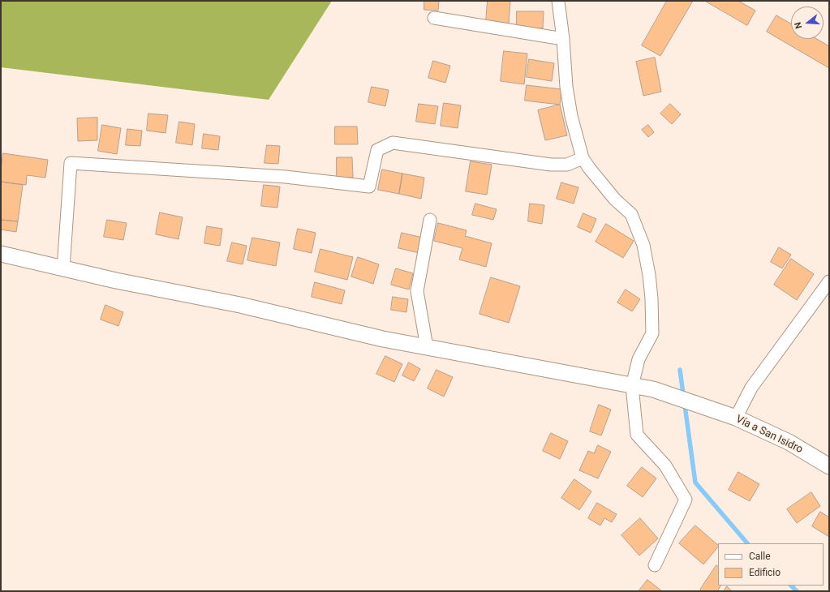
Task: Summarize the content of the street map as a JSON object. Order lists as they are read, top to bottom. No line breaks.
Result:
{"streets":{"street":["Vía a San Isidro"]},"legend":["Calle","Edificio"],"north":"left"}
